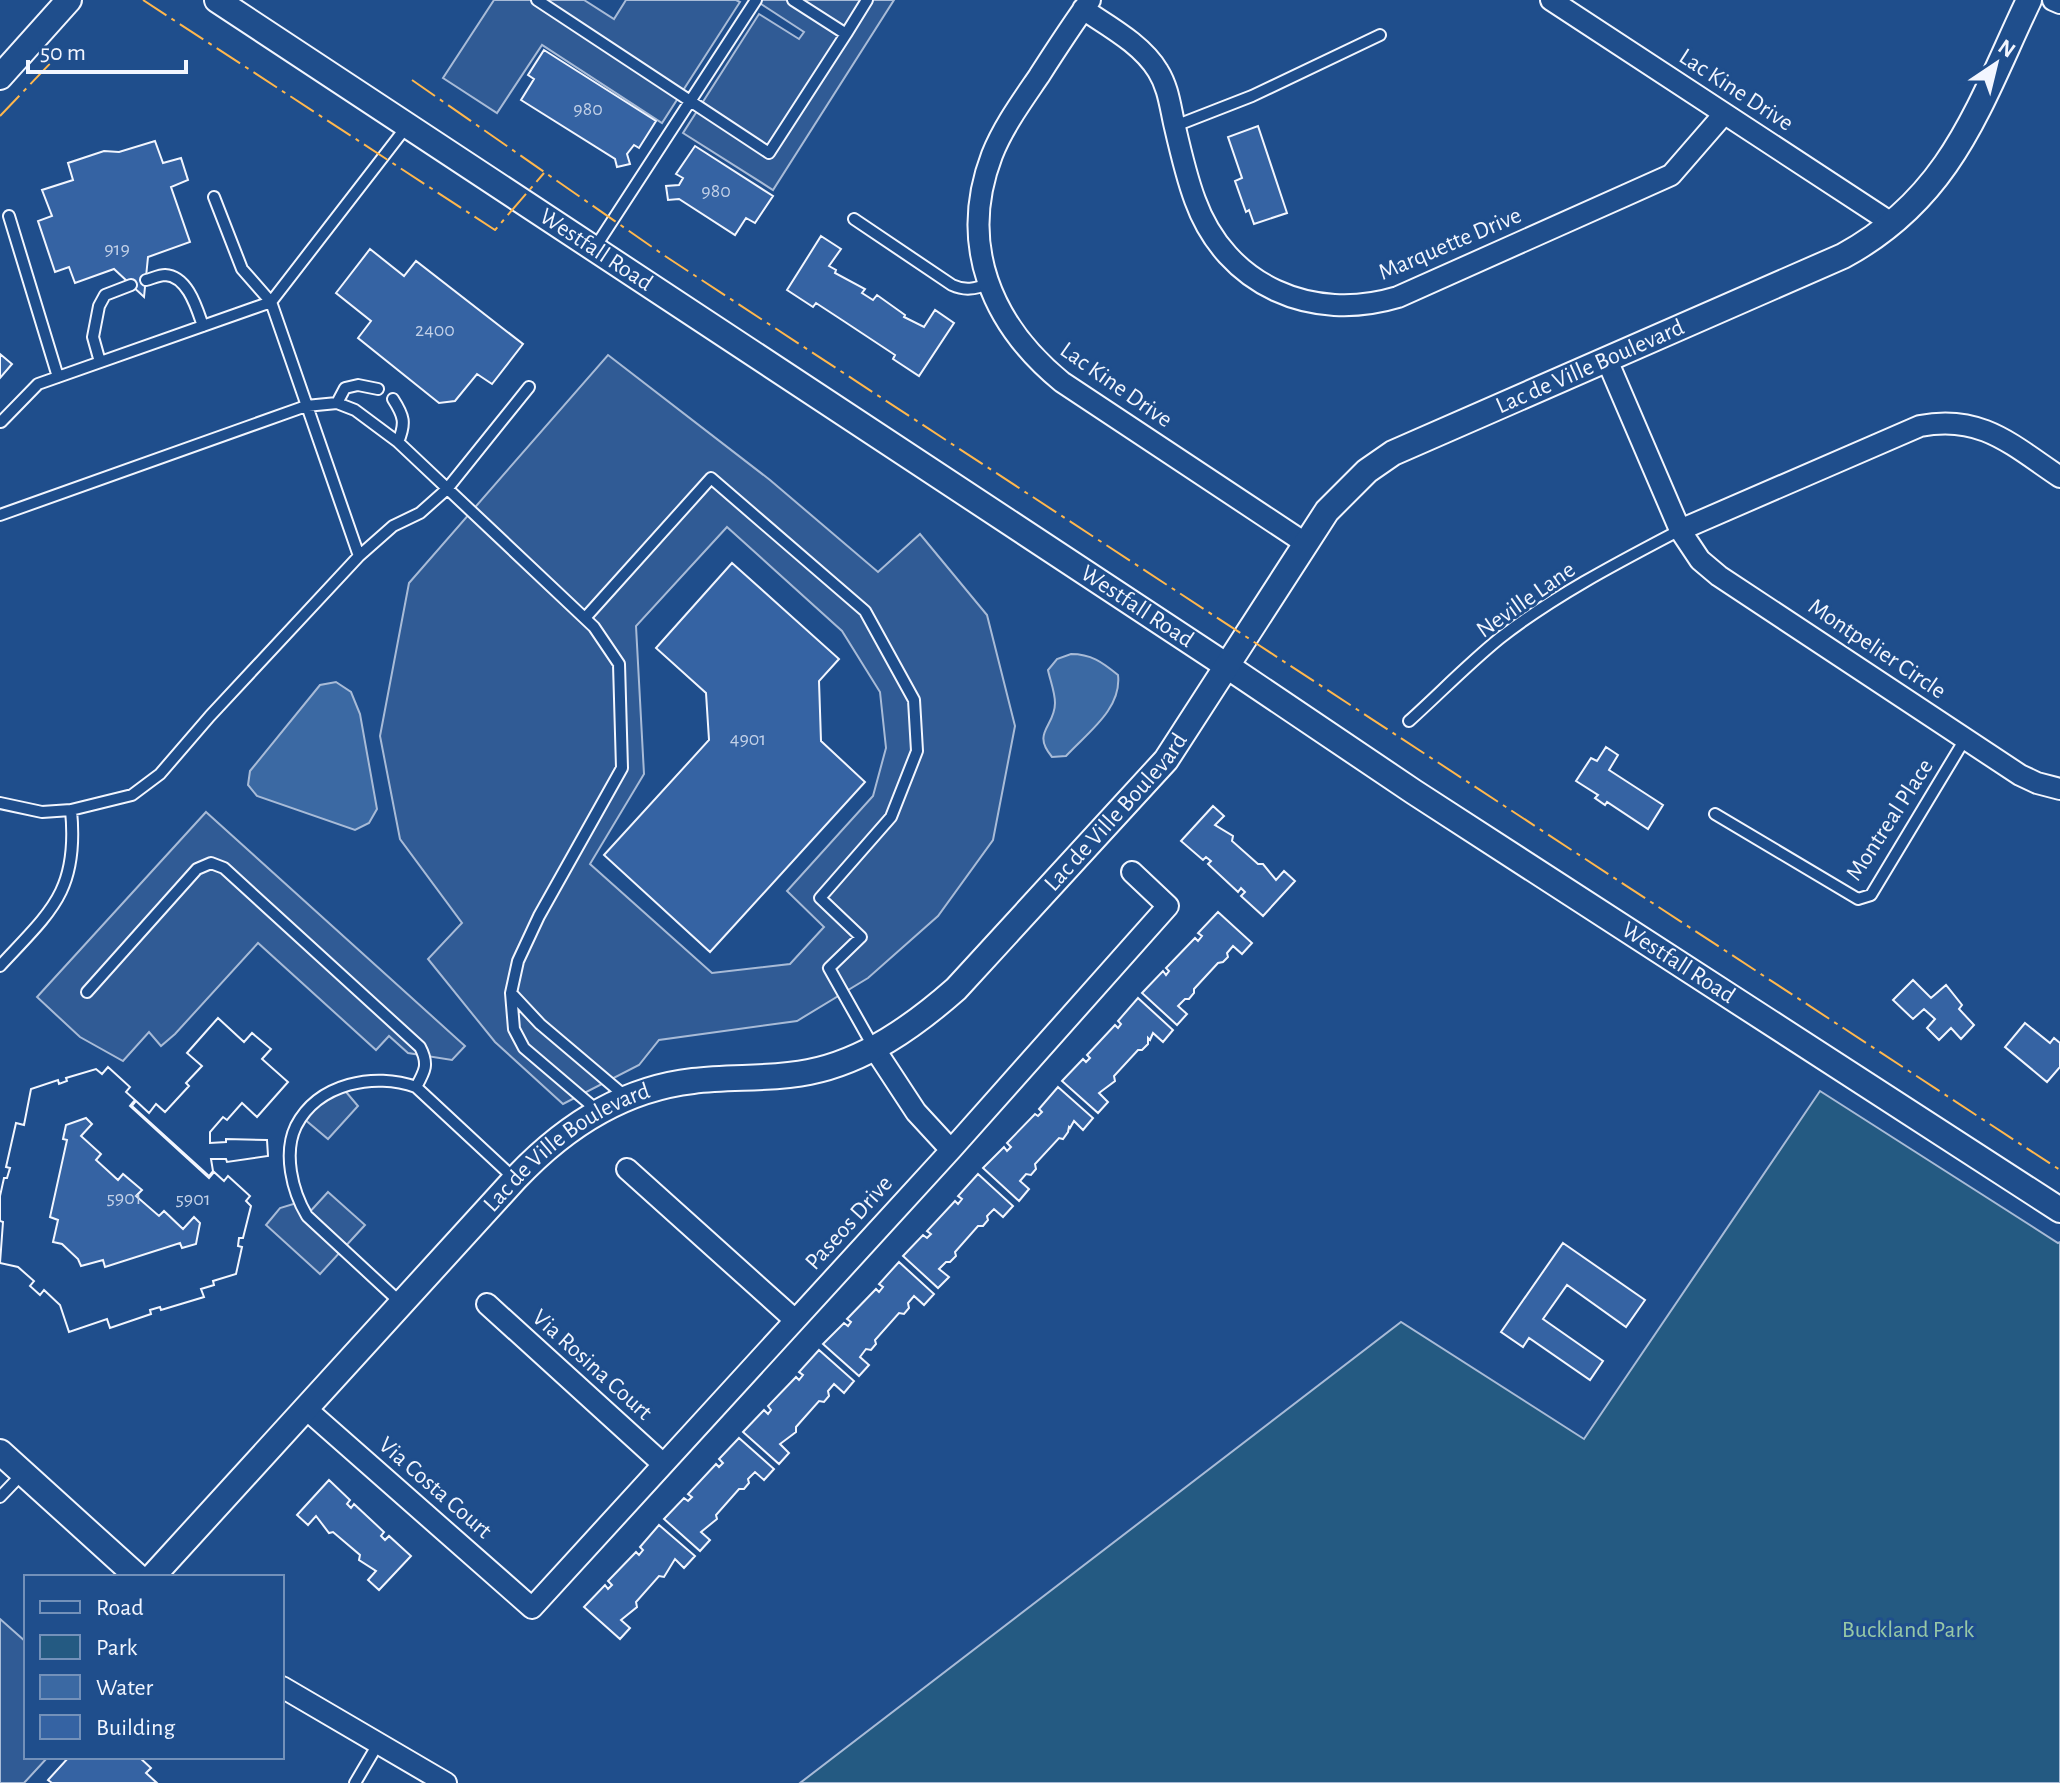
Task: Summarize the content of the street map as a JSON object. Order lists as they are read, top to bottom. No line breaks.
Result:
{"streets":{"street":["Lac Kine Drive","Marquette Drive","Westfall Road","Lac de Ville Boulevard","Montpelier Circle","Paseos Drive","Via Rosina Court","Via Costa Court"],"lane":["Neville Lane","Montreal Place"]},"crossings":[["Lac Kine Drive","Marquette Drive"],["Lac Kine Drive","Lac de Ville Boulevard"],["Westfall Road","Lac de Ville Boulevard"],["Lac de Ville Boulevard","Montpelier Circle"],["Lac de Ville Boulevard","Via Costa Court"],["Neville Lane","Montpelier Circle"],["Montpelier Circle","Montreal Place"],["Paseos Drive","Via Rosina Court"],["Paseos Drive","Via Costa Court"]],"parks":["Buckland Park"],"house_numbers":["980","980","919","2400","4901","5901","5901"],"legend":["Road","Park","Water","Building"],"scale_bar":"50 m","north":"top right"}
